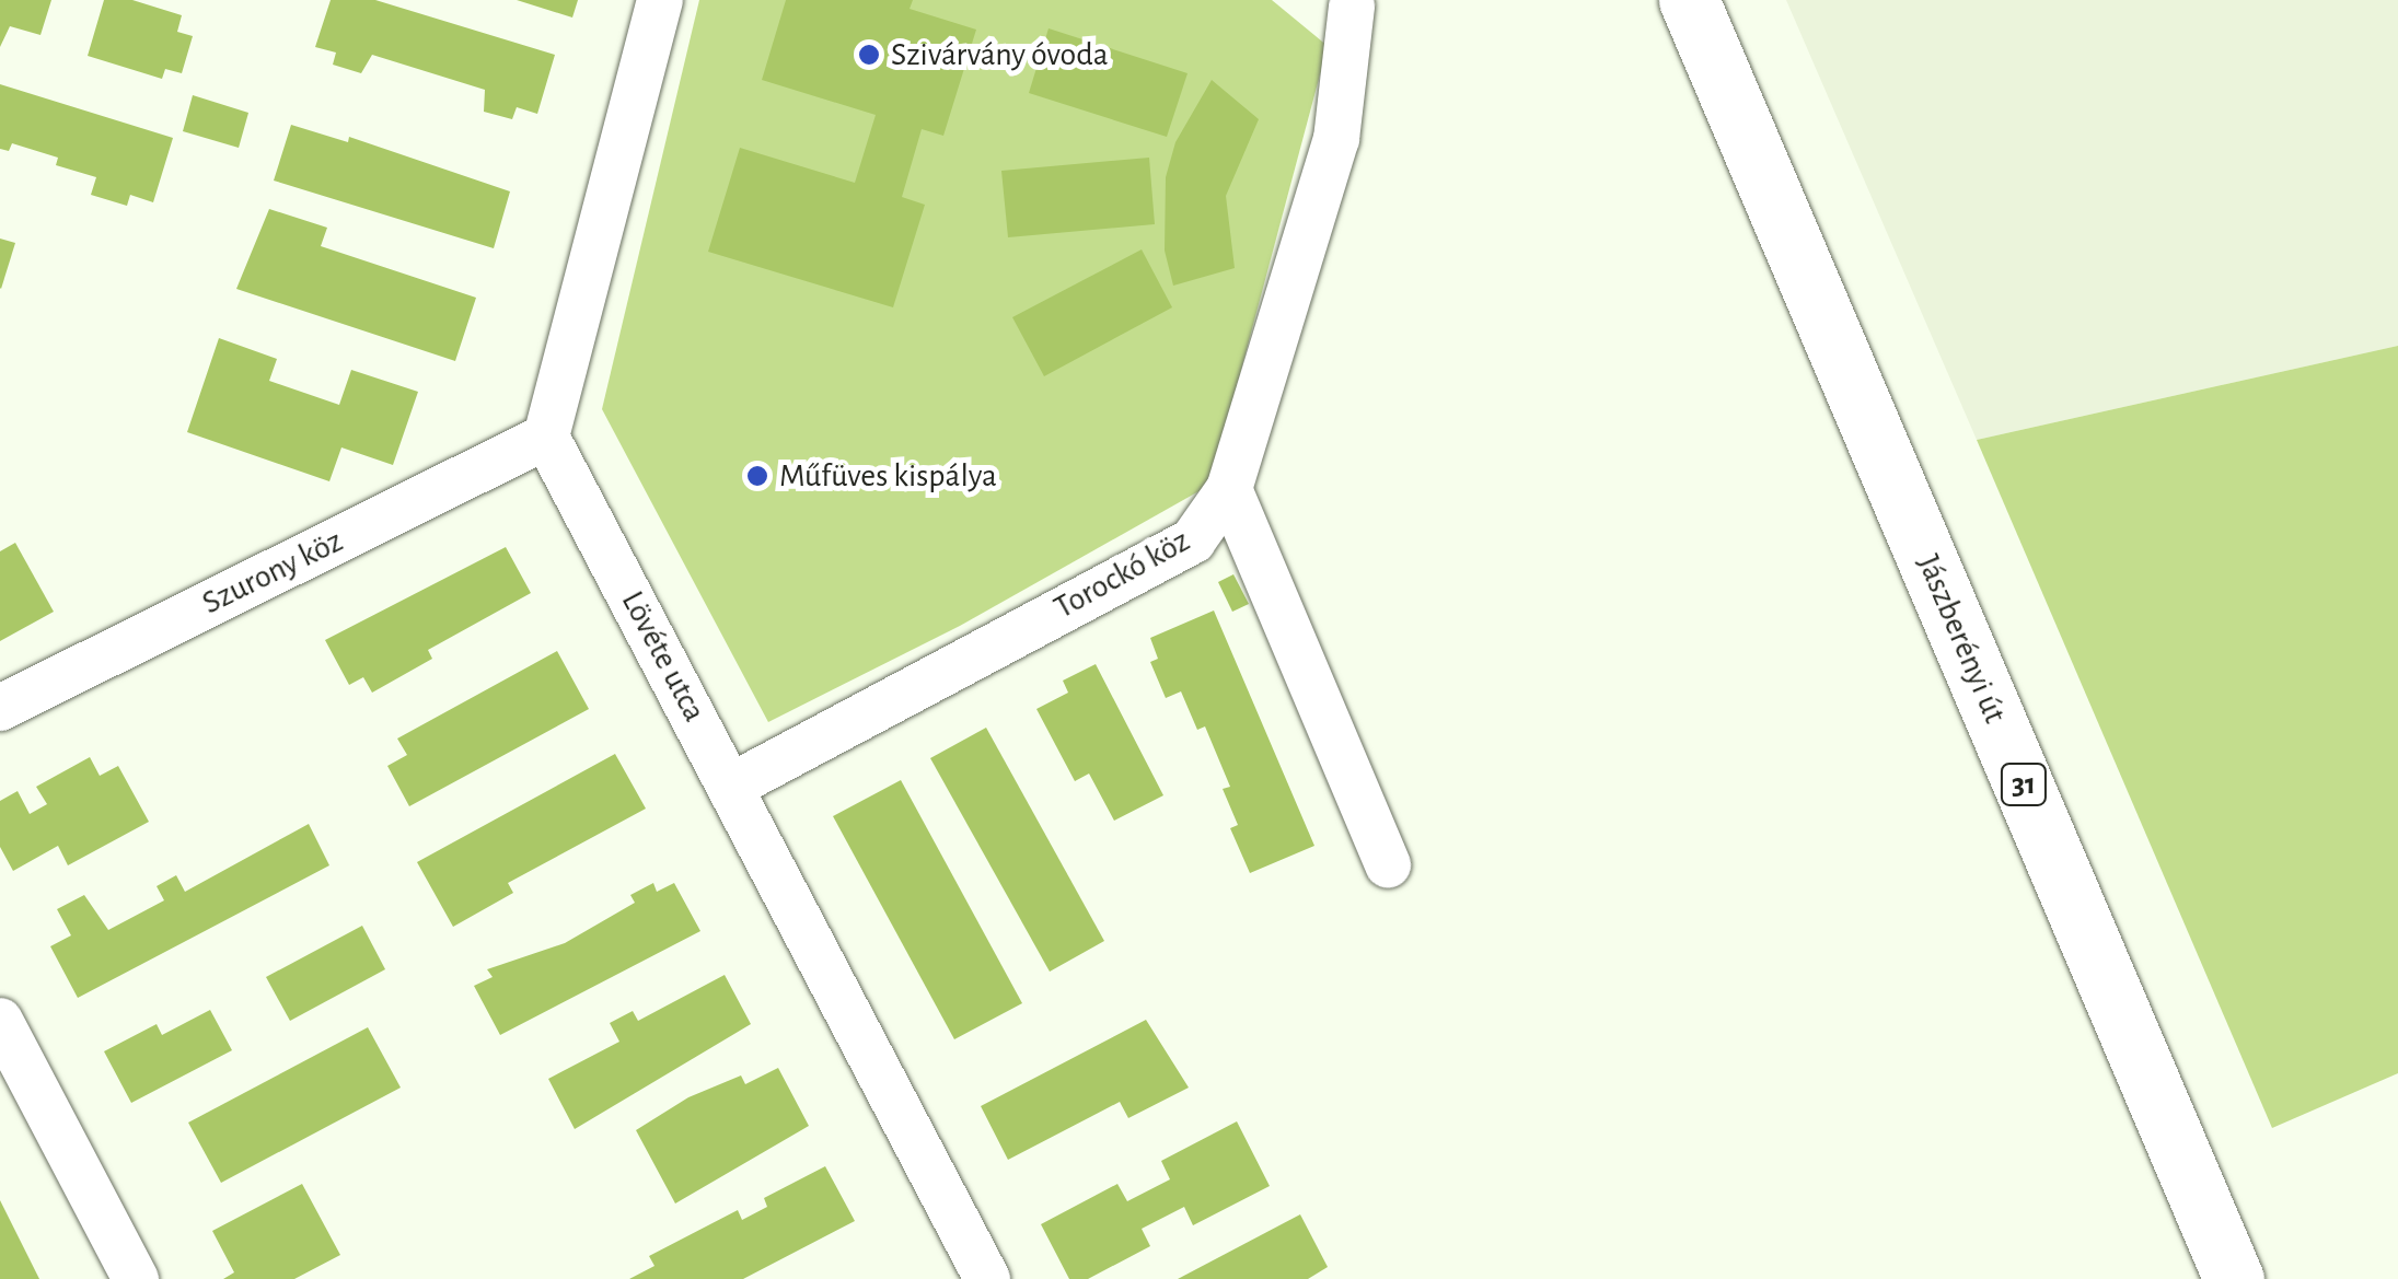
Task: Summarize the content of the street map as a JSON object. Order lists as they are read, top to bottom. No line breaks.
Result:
{"streets":{"main road":["Jászberényi út","31"],"street":["Szurony köz","Torockó köz","Lövéte utca"]},"crossings":[["Szurony köz","Lövéte utca"],["Torockó köz","Lövéte utca"]],"places":["Szivárvány óvoda","Műfüves kispálya"]}
